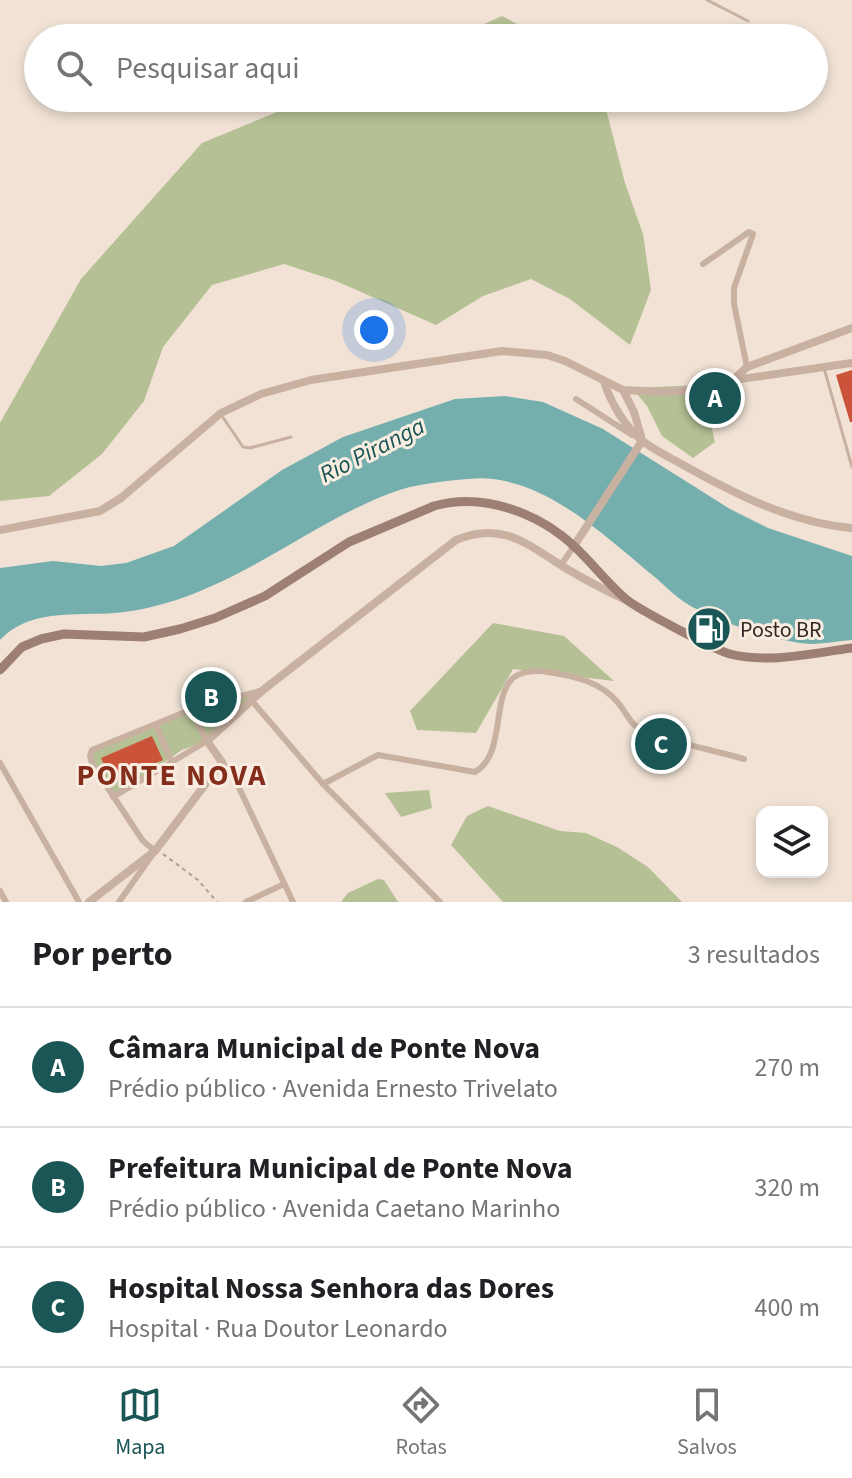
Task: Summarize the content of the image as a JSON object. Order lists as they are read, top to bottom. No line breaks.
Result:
{"districts":["PONTE NOVA"],"water":["Rio Piranga"],"places":{"fuel station":["Posto BR"]},"page":{"search":"Pesquisar aqui","pins":["A","B","C"],"heading":["Por perto","3 resultados"],"list":[{"mark":"A","name":"Câmara Municipal de Ponte Nova","note":"Prédio público · Avenida Ernesto Trivelato","value":"270 m"},{"mark":"B","name":"Prefeitura Municipal de Ponte Nova","note":"Prédio público · Avenida Caetano Marinho","value":"320 m"},{"mark":"C","name":"Hospital Nossa Senhora das Dores","note":"Hospital · Rua Doutor Leonardo","value":"400 m"}],"nav":["Mapa","Rotas","Salvos"]}}
